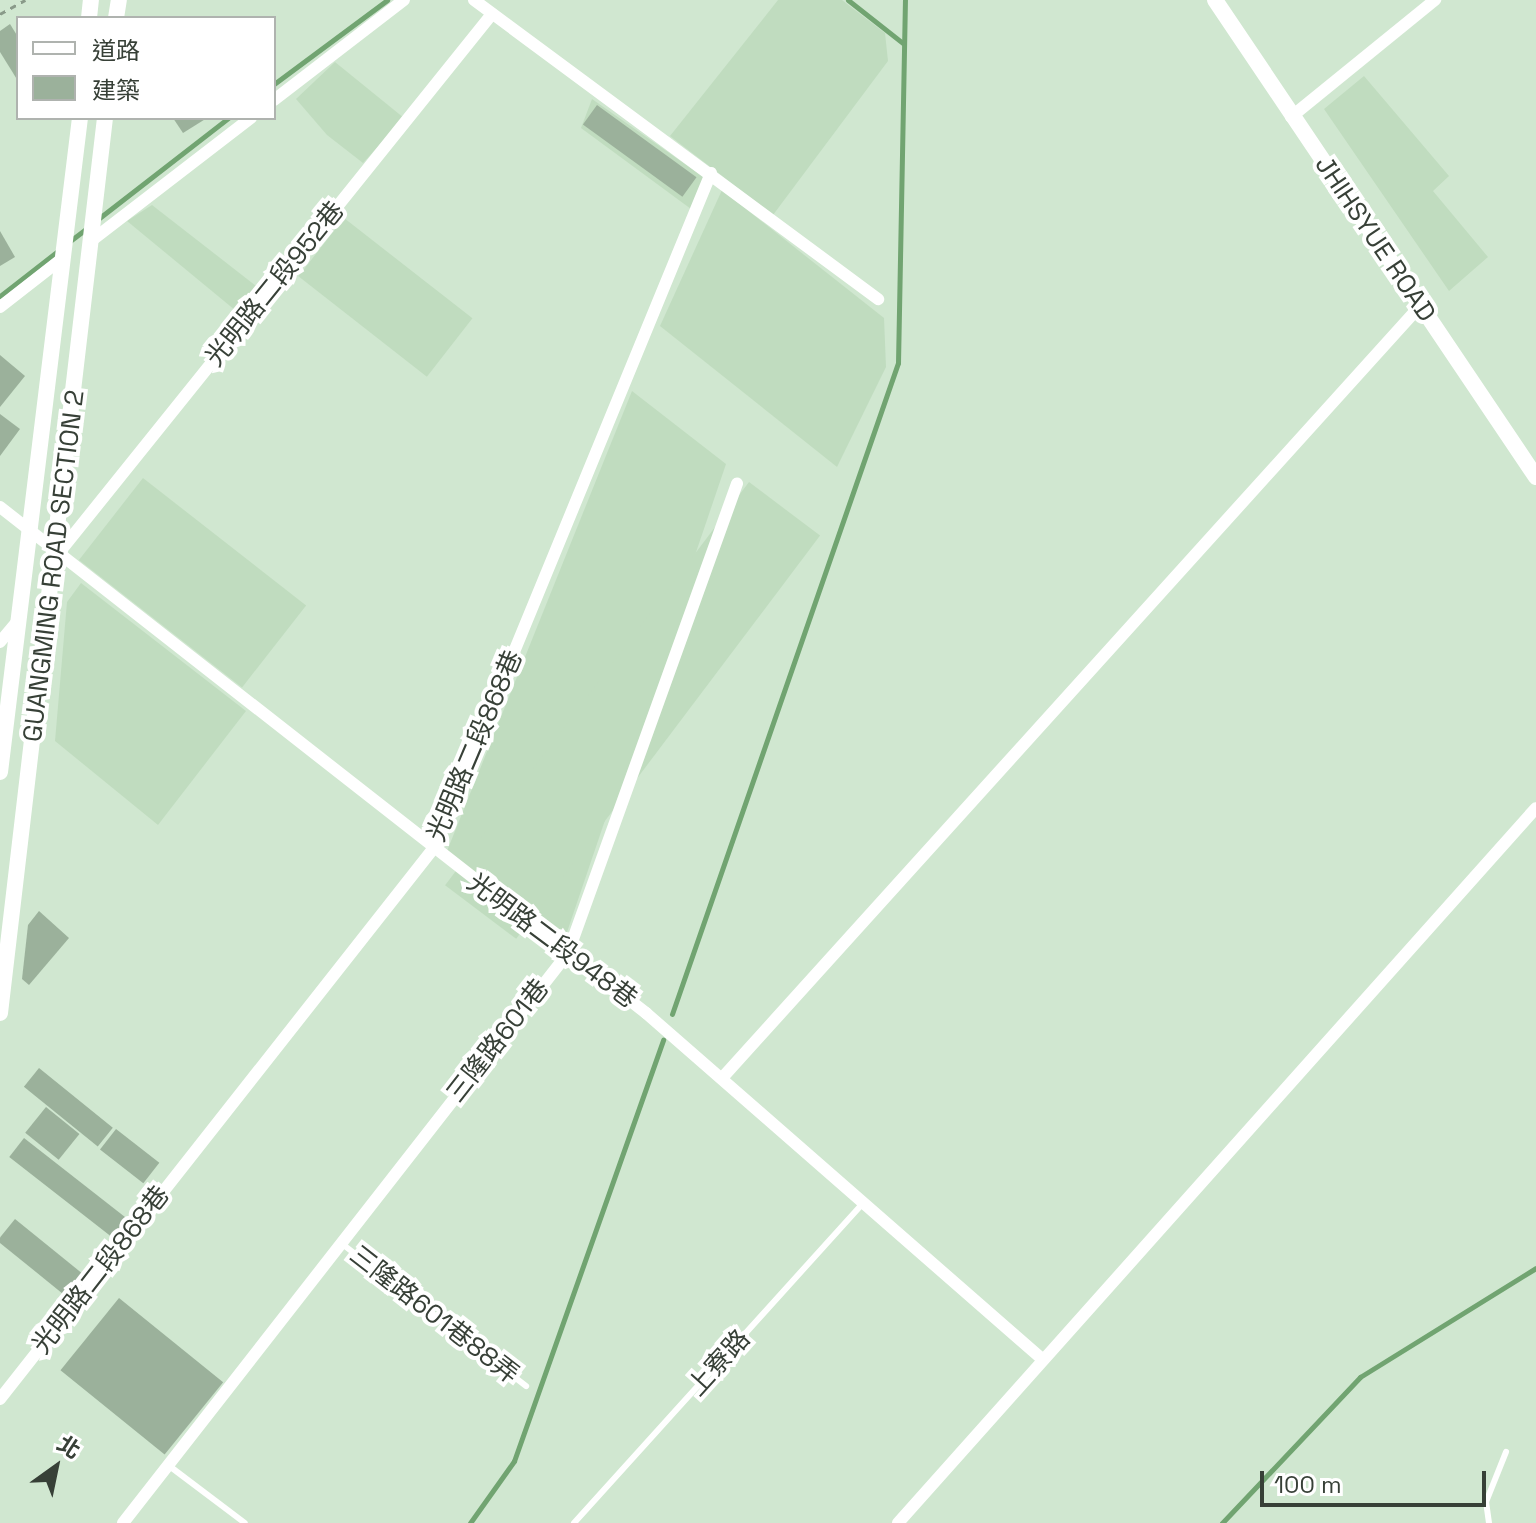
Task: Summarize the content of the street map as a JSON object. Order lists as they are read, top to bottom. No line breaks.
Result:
{"streets":{"street":["JHIHSYUE ROAD","光明路二段952巷","GUANGMING ROAD SECTION 2","光明路二段868巷","光明路二段948巷","三隆路601巷"],"lane":["三隆路601巷88弄","上寮路"]},"crossings":[["光明路二段952巷","GUANGMING ROAD SECTION 2"],["光明路二段952巷","光明路二段948巷"],["GUANGMING ROAD SECTION 2","光明路二段948巷"],["光明路二段868巷","光明路二段948巷"],["光明路二段948巷","三隆路601巷"],["光明路二段948巷","上寮路"],["三隆路601巷","三隆路601巷88弄"]],"legend":["道路","建築"],"scale_bar":"100 m","north":"top right"}
